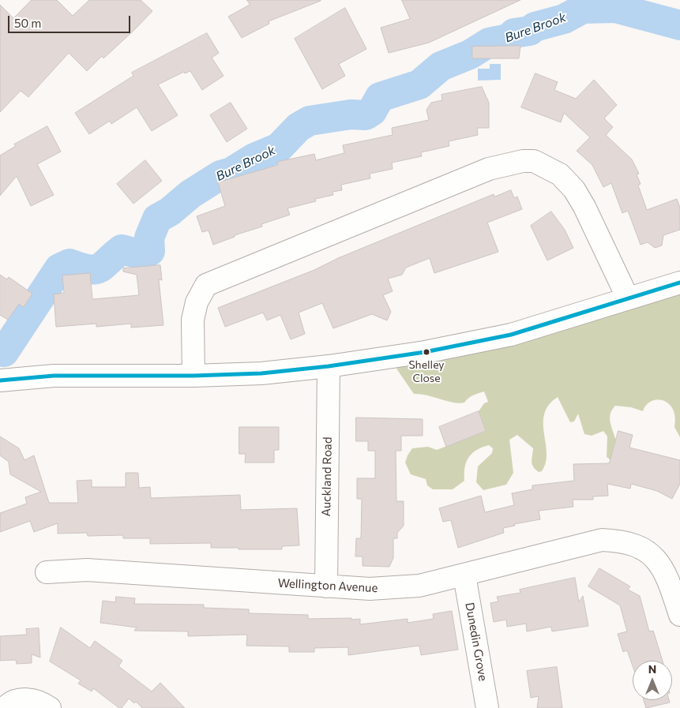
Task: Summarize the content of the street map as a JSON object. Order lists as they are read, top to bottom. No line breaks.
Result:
{"streets":{"street":["Auckland Road","Wellington Avenue","Dunedin Grove"]},"crossings":[["Auckland Road","Wellington Avenue"],["Wellington Avenue","Dunedin Grove"]],"water":["Bure Brook"],"places":["Shelley Close"],"scale_bar":"50 m","north":"top"}
